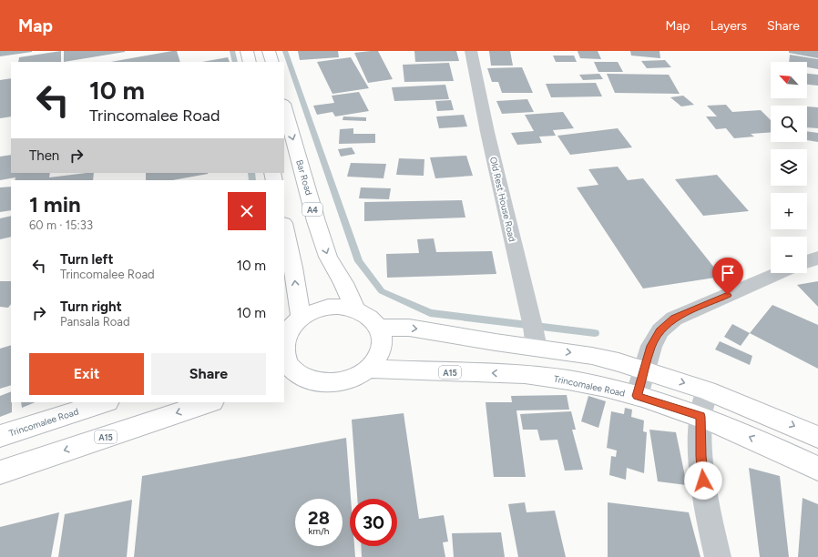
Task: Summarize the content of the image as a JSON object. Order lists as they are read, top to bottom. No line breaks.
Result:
{"streets":{"highway":["Bar Road","A4","A15","Trincomalee Road"],"street":["Old Rest House Road"]},"north":"top left","page":{"header":"Map","nav":["Map","Layers","Share"],"map_buttons":["+","−"],"turn":["10 m","Trincomalee Road"],"then":"Then","heading":["1 min","60 m · 15:33"],"list":[{"name":"Turn left","note":"Trincomalee Road","value":"10 m"},{"name":"Turn right","note":"Pansala Road","value":"10 m"}],"buttons":["Exit","Share"],"speed":"28 km/h","limit":"30"}}
